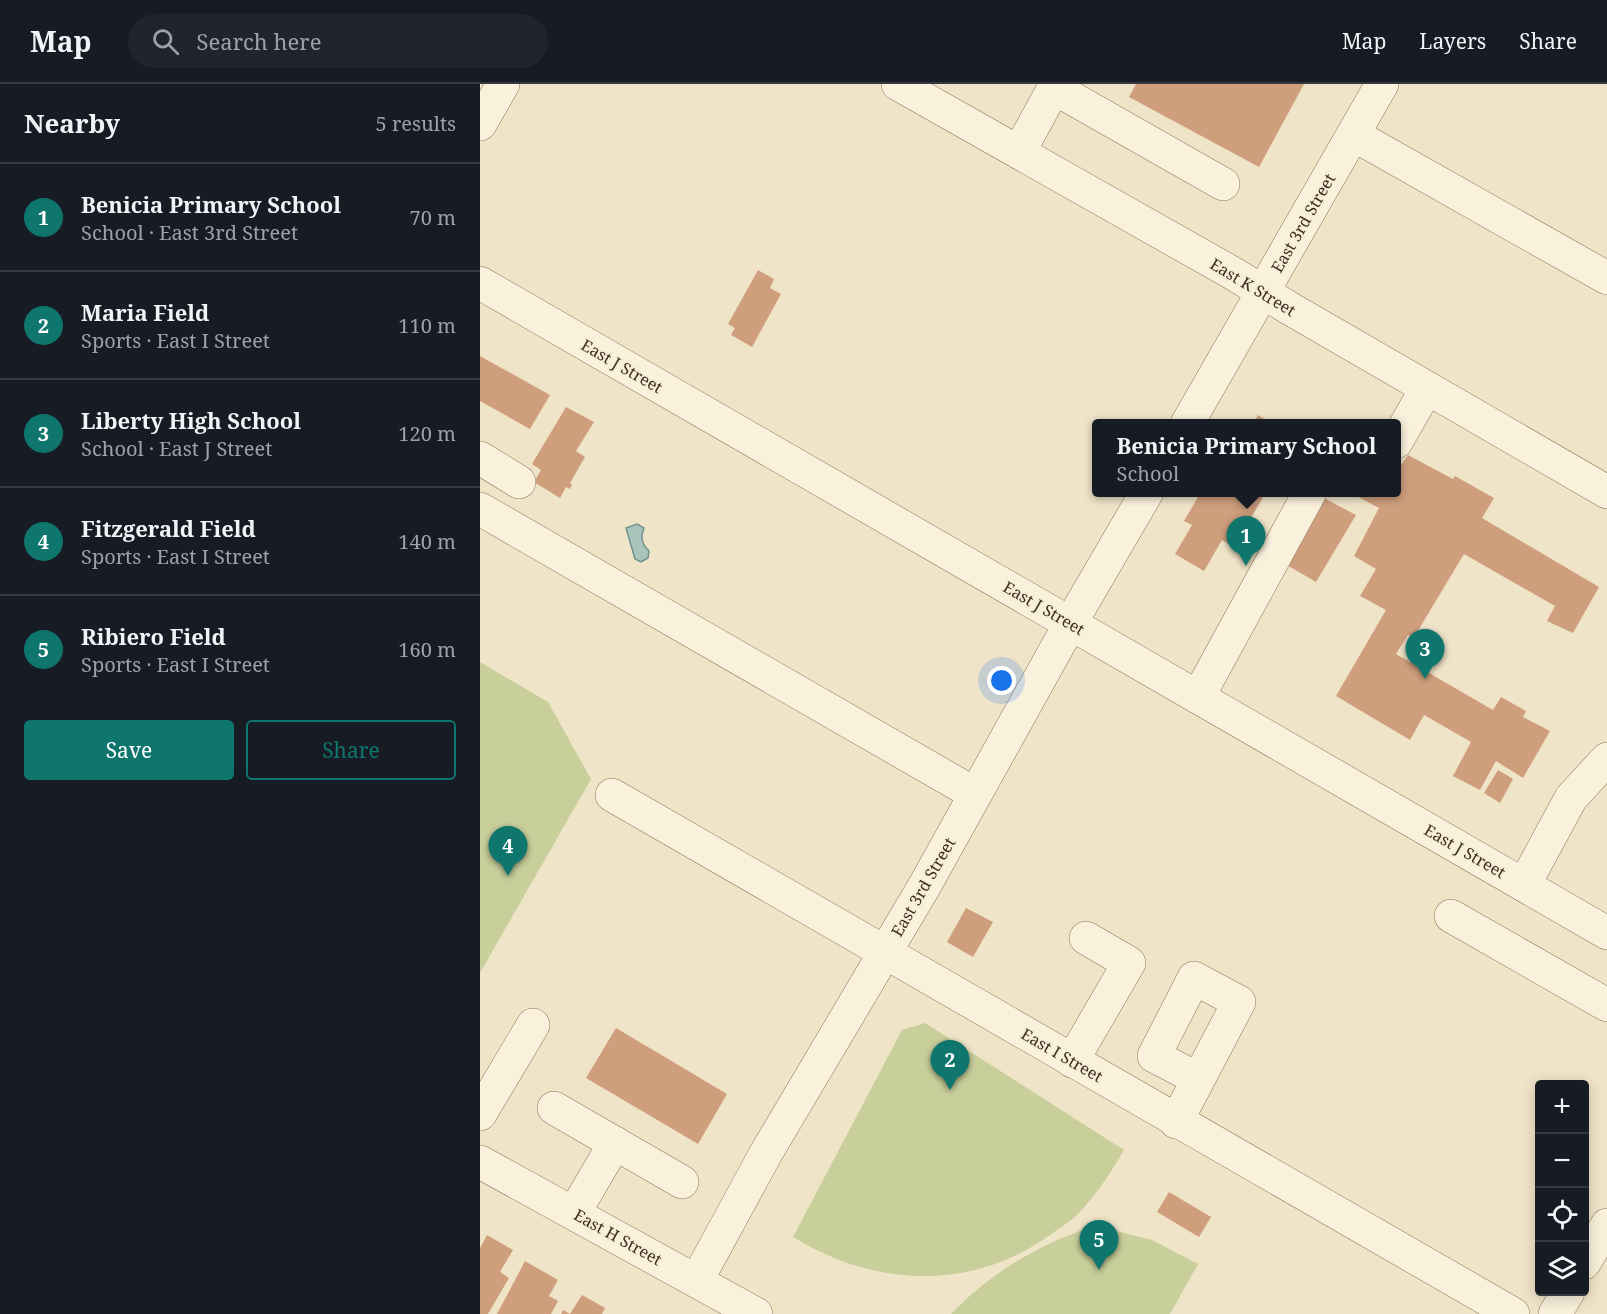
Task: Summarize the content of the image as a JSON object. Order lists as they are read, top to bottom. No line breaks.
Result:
{"streets":{"street":["East 3rd Street","East K Street","East J Street","East I Street","East H Street"]},"crossings":[["East 3rd Street","East K Street"],["East 3rd Street","East J Street"],["East 3rd Street","East I Street"],["East 3rd Street","East H Street"]],"page":{"header":"Map","search":"Search here","nav":["Map","Layers","Share"],"heading":["Nearby","5 results"],"list":[{"mark":"1","name":"Benicia Primary School","note":"School · East 3rd Street","value":"70 m"},{"mark":"2","name":"Maria Field","note":"Sports · East I Street","value":"110 m"},{"mark":"3","name":"Liberty High School","note":"School · East J Street","value":"120 m"},{"mark":"4","name":"Fitzgerald Field","note":"Sports · East I Street","value":"140 m"},{"mark":"5","name":"Ribiero Field","note":"Sports · East I Street","value":"160 m"}],"popup":["Benicia Primary School","School"],"pins":["1","3","4","2","5"],"buttons":["Save","Share"],"map_buttons":["+","−"]}}
